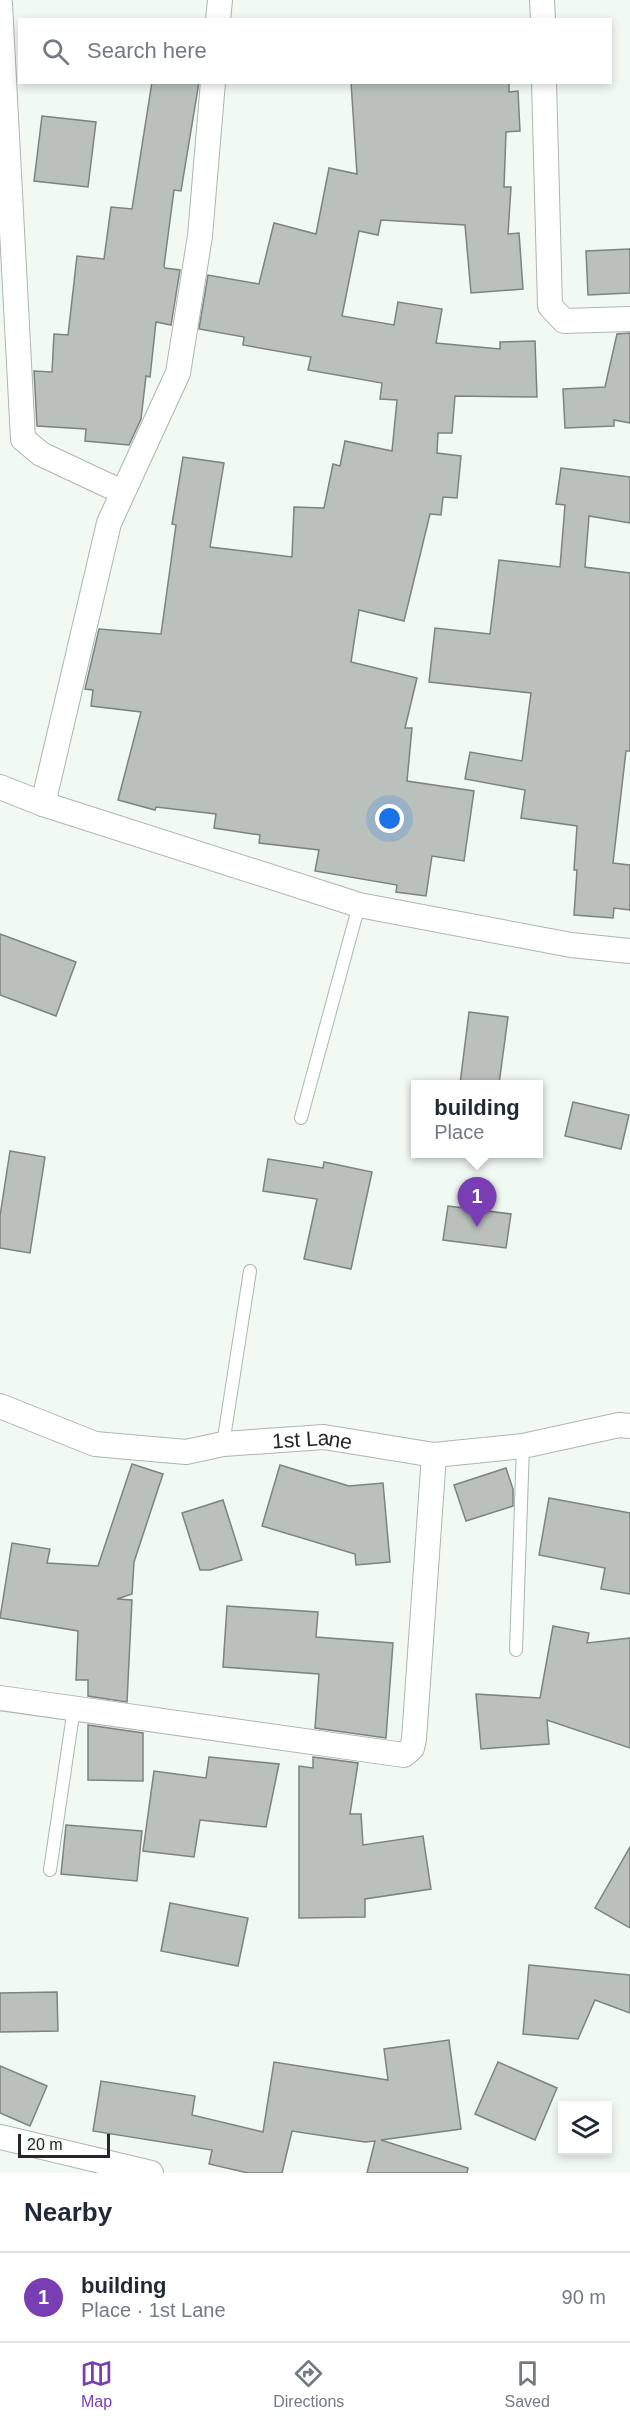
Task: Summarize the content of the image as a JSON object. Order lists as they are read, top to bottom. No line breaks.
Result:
{"streets":{"street":["1st Lane"]},"scale_bar":"20 m","page":{"search":"Search here","popup":["building","Place"],"pins":"1","scale":"20 m","heading":"Nearby","list":[{"mark":"1","name":"building","note":"Place · 1st Lane","value":"90 m"}],"nav":["Map","Directions","Saved"]}}
